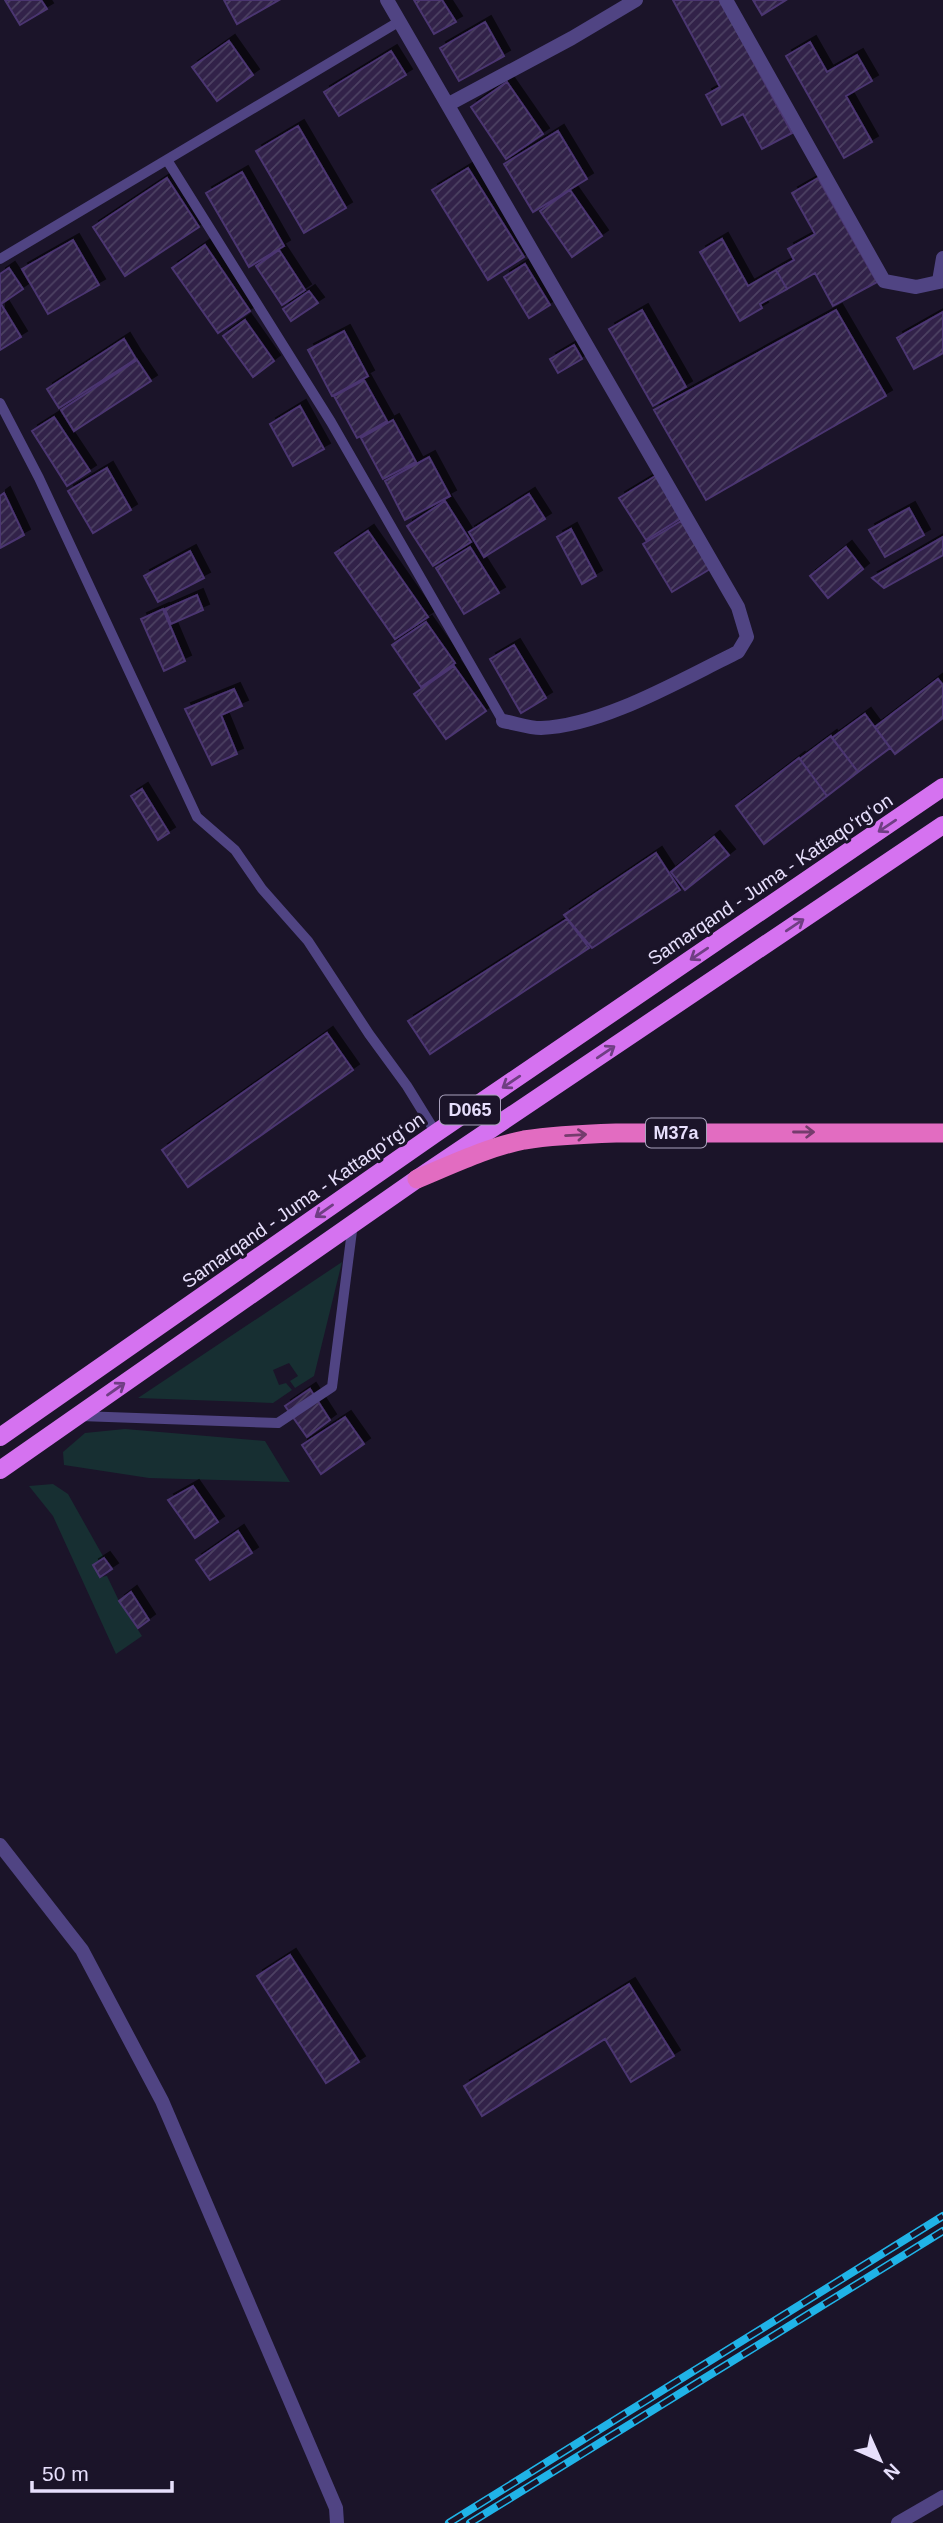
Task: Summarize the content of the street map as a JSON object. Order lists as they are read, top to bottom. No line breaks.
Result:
{"streets":{"highway":["M37a"],"main road":["Samarqand - Juma - Kattaqo‘rg‘on","D065"]},"crossings":[["D065","M37a"]],"scale_bar":"50 m","north":"bottom right"}
